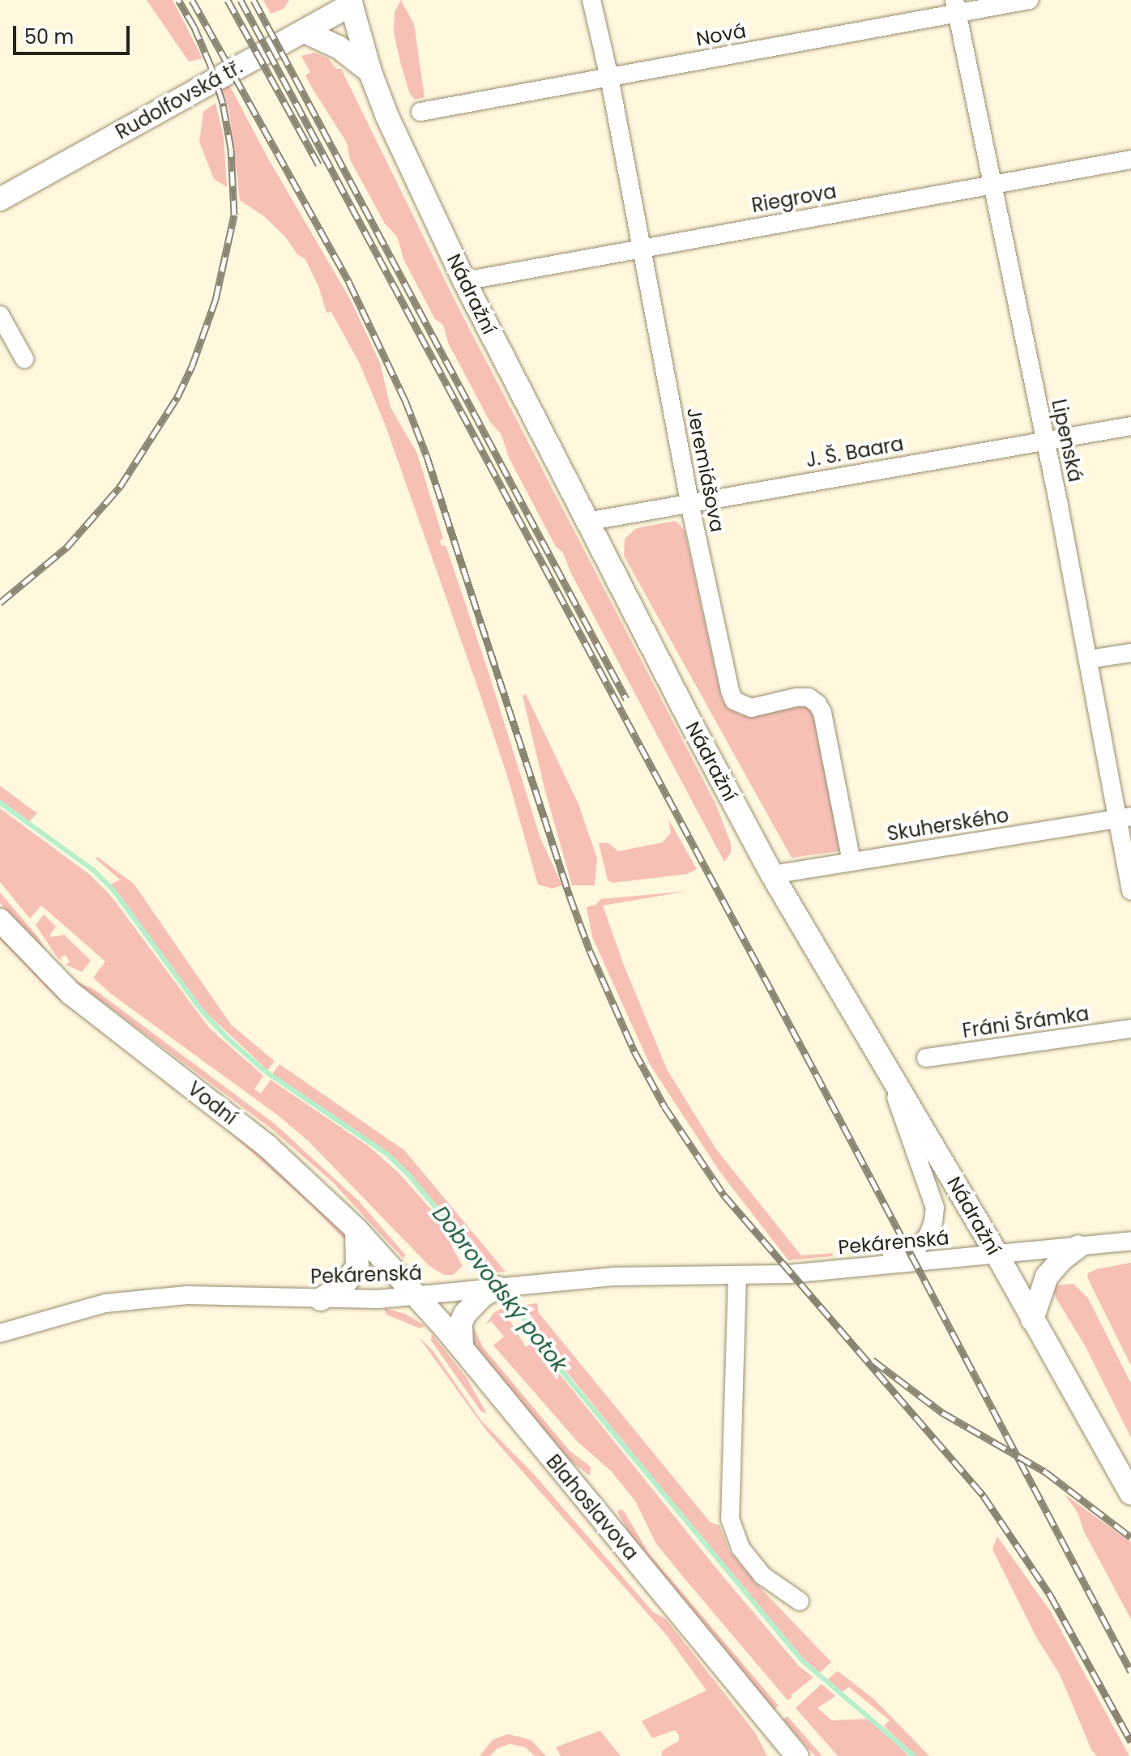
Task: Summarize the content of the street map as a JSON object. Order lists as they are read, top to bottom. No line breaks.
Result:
{"streets":{"main road":["Rudolfovská tř.","Nádražní","Vodní","Blahoslavova"],"street":["Nová","Riegrova","Lipenská","J. Š. Baara","Jeremiášova","Skuherského","Fráni Šrámka","Pekárenská"]},"crossings":[["Nová","Lipenská"],["Nová","Jeremiášova"],["Rudolfovská tř.","Nádražní"],["Riegrova","Nádražní"],["Riegrova","Lipenská"],["Riegrova","Jeremiášova"],["Nádražní","J. Š. Baara"],["Nádražní","Skuherského"],["Nádražní","Pekárenská"],["Lipenská","J. Š. Baara"],["Lipenská","Skuherského"],["J. Š. Baara","Jeremiášova"],["Jeremiášova","Skuherského"],["Vodní","Pekárenská"],["Vodní","Blahoslavova"],["Pekárenská","Blahoslavova"]],"water":["Dobrovodský potok"],"scale_bar":"50 m"}
